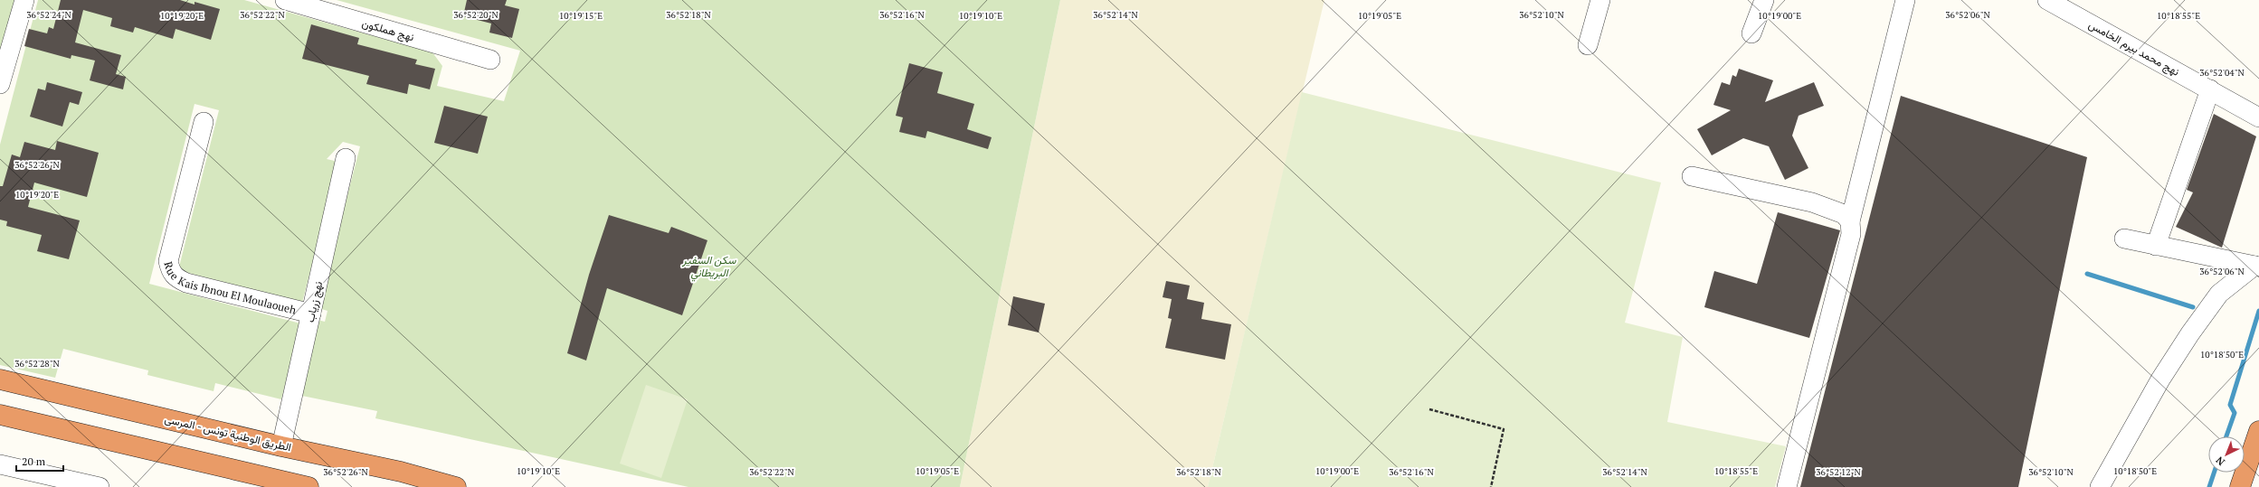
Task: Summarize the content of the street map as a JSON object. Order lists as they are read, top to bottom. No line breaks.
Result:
{"streets":{"highway":["الطريق الوطنية تونس - المرسى"],"street":["نهج هملكون","نهج محمد بيرم الخامس","Rue Kais Ibnou El Moulaoueh","نهج زرياب"]},"crossings":[["Rue Kais Ibnou El Moulaoueh","نهج زرياب"],["نهج زرياب","الطريق الوطنية تونس - المرسى"]],"parks":["سكن السفير البريطاني"],"scale_bar":"20 m","north":"bottom left","coordinates":["36°52'24\"N","36°52'22\"N","36°52'20\"N","36°52'18\"N","36°52'16\"N","36°52'14\"N","36°52'10\"N","36°52'06\"N","10°19'20\"E","10°19'15\"E","10°19'10\"E","10°19'05\"E","10°19'00\"E","10°18'55\"E","36°52'04\"N","36°52'26\"N","10°18'50\"E","36°52'28\"N","36°52'12\"N"]}
